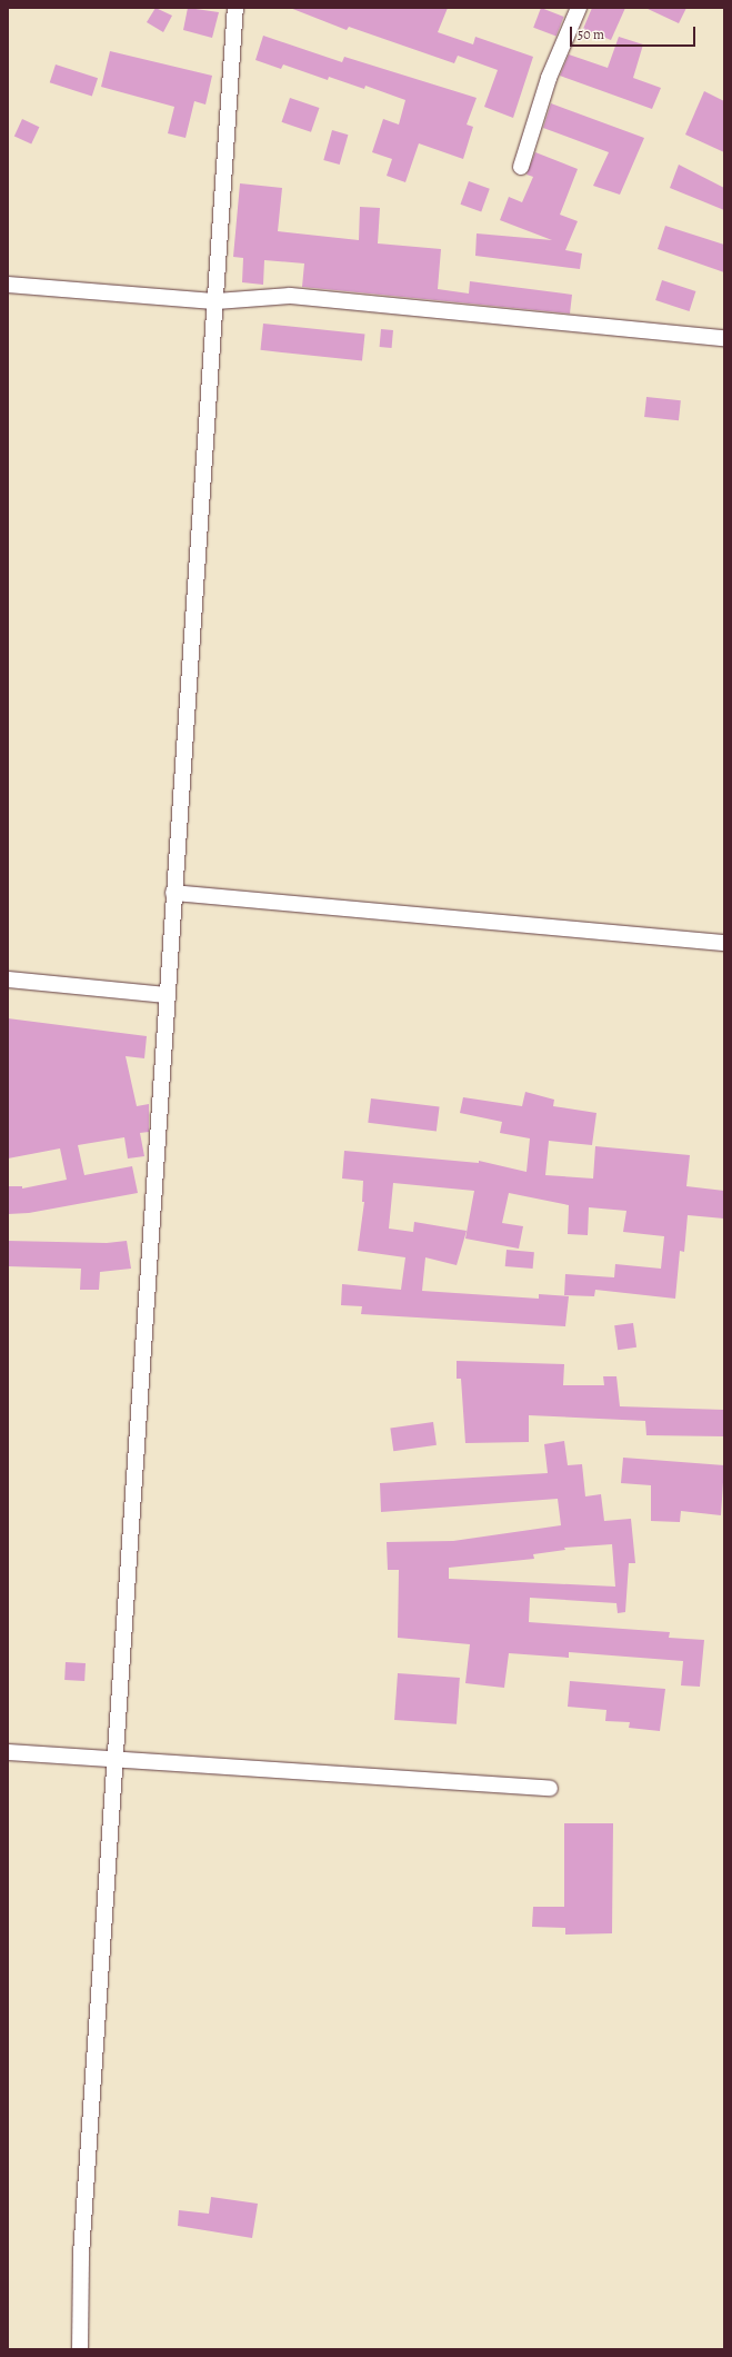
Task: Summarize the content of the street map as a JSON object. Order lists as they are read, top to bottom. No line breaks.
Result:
{"scale_bar":"50 m"}
